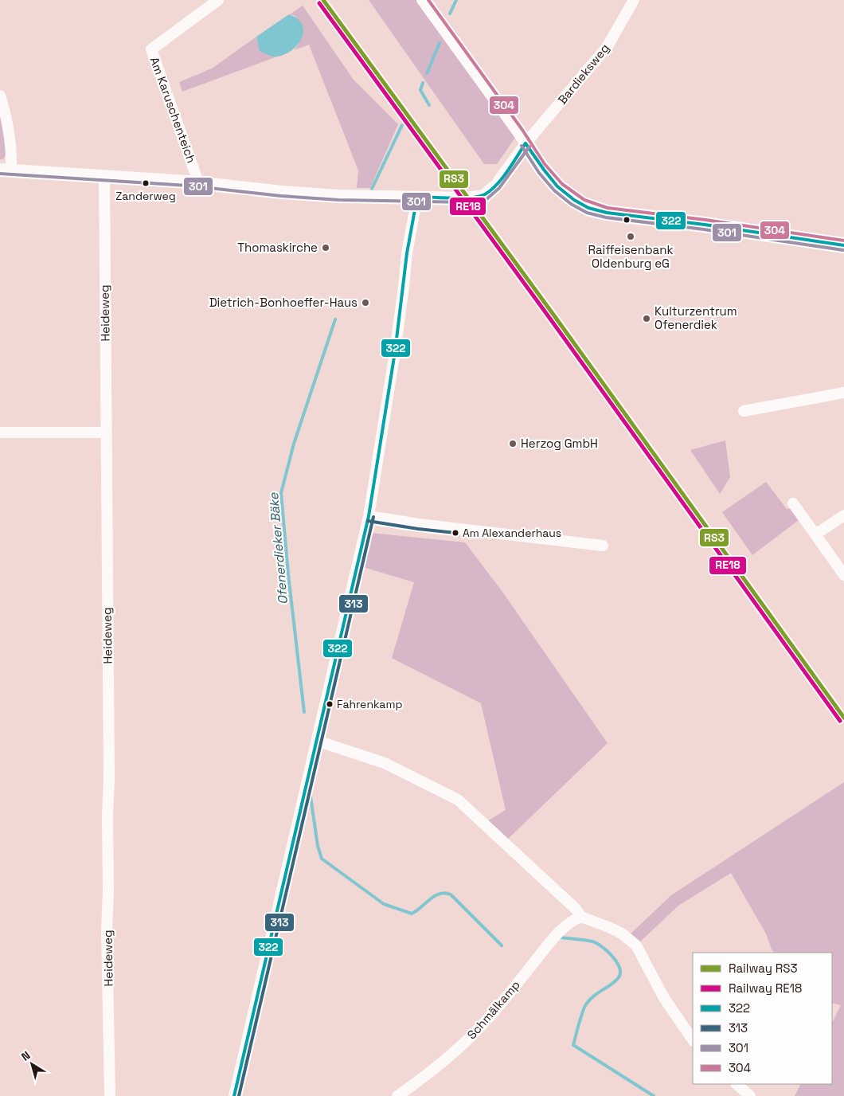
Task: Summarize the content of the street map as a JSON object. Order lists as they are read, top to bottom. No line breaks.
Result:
{"streets":{"street":["Bardieksweg","Am Karuschenteich","Heideweg","Schmälkamp"]},"crossings":[["Bardieksweg","Am Karuschenteich"],["Bardieksweg","Heideweg"]],"water":["Ofenerdieker Bäke"],"places":["Zanderweg","Raiffeisenbank Oldenburg eG","Thomaskirche","Dietrich-Bonhoeffer-Haus","Kulturzentrum Ofenerdiek","Herzog GmbH","Am Alexanderhaus","Fahrenkamp"],"lines":["rail line RS3","transit line 304","rail line RE18","transit line 322","transit line 301","transit line 313"],"legend":["Railway RS3","Railway RE18","322","313","301","304"],"north":"top left"}
